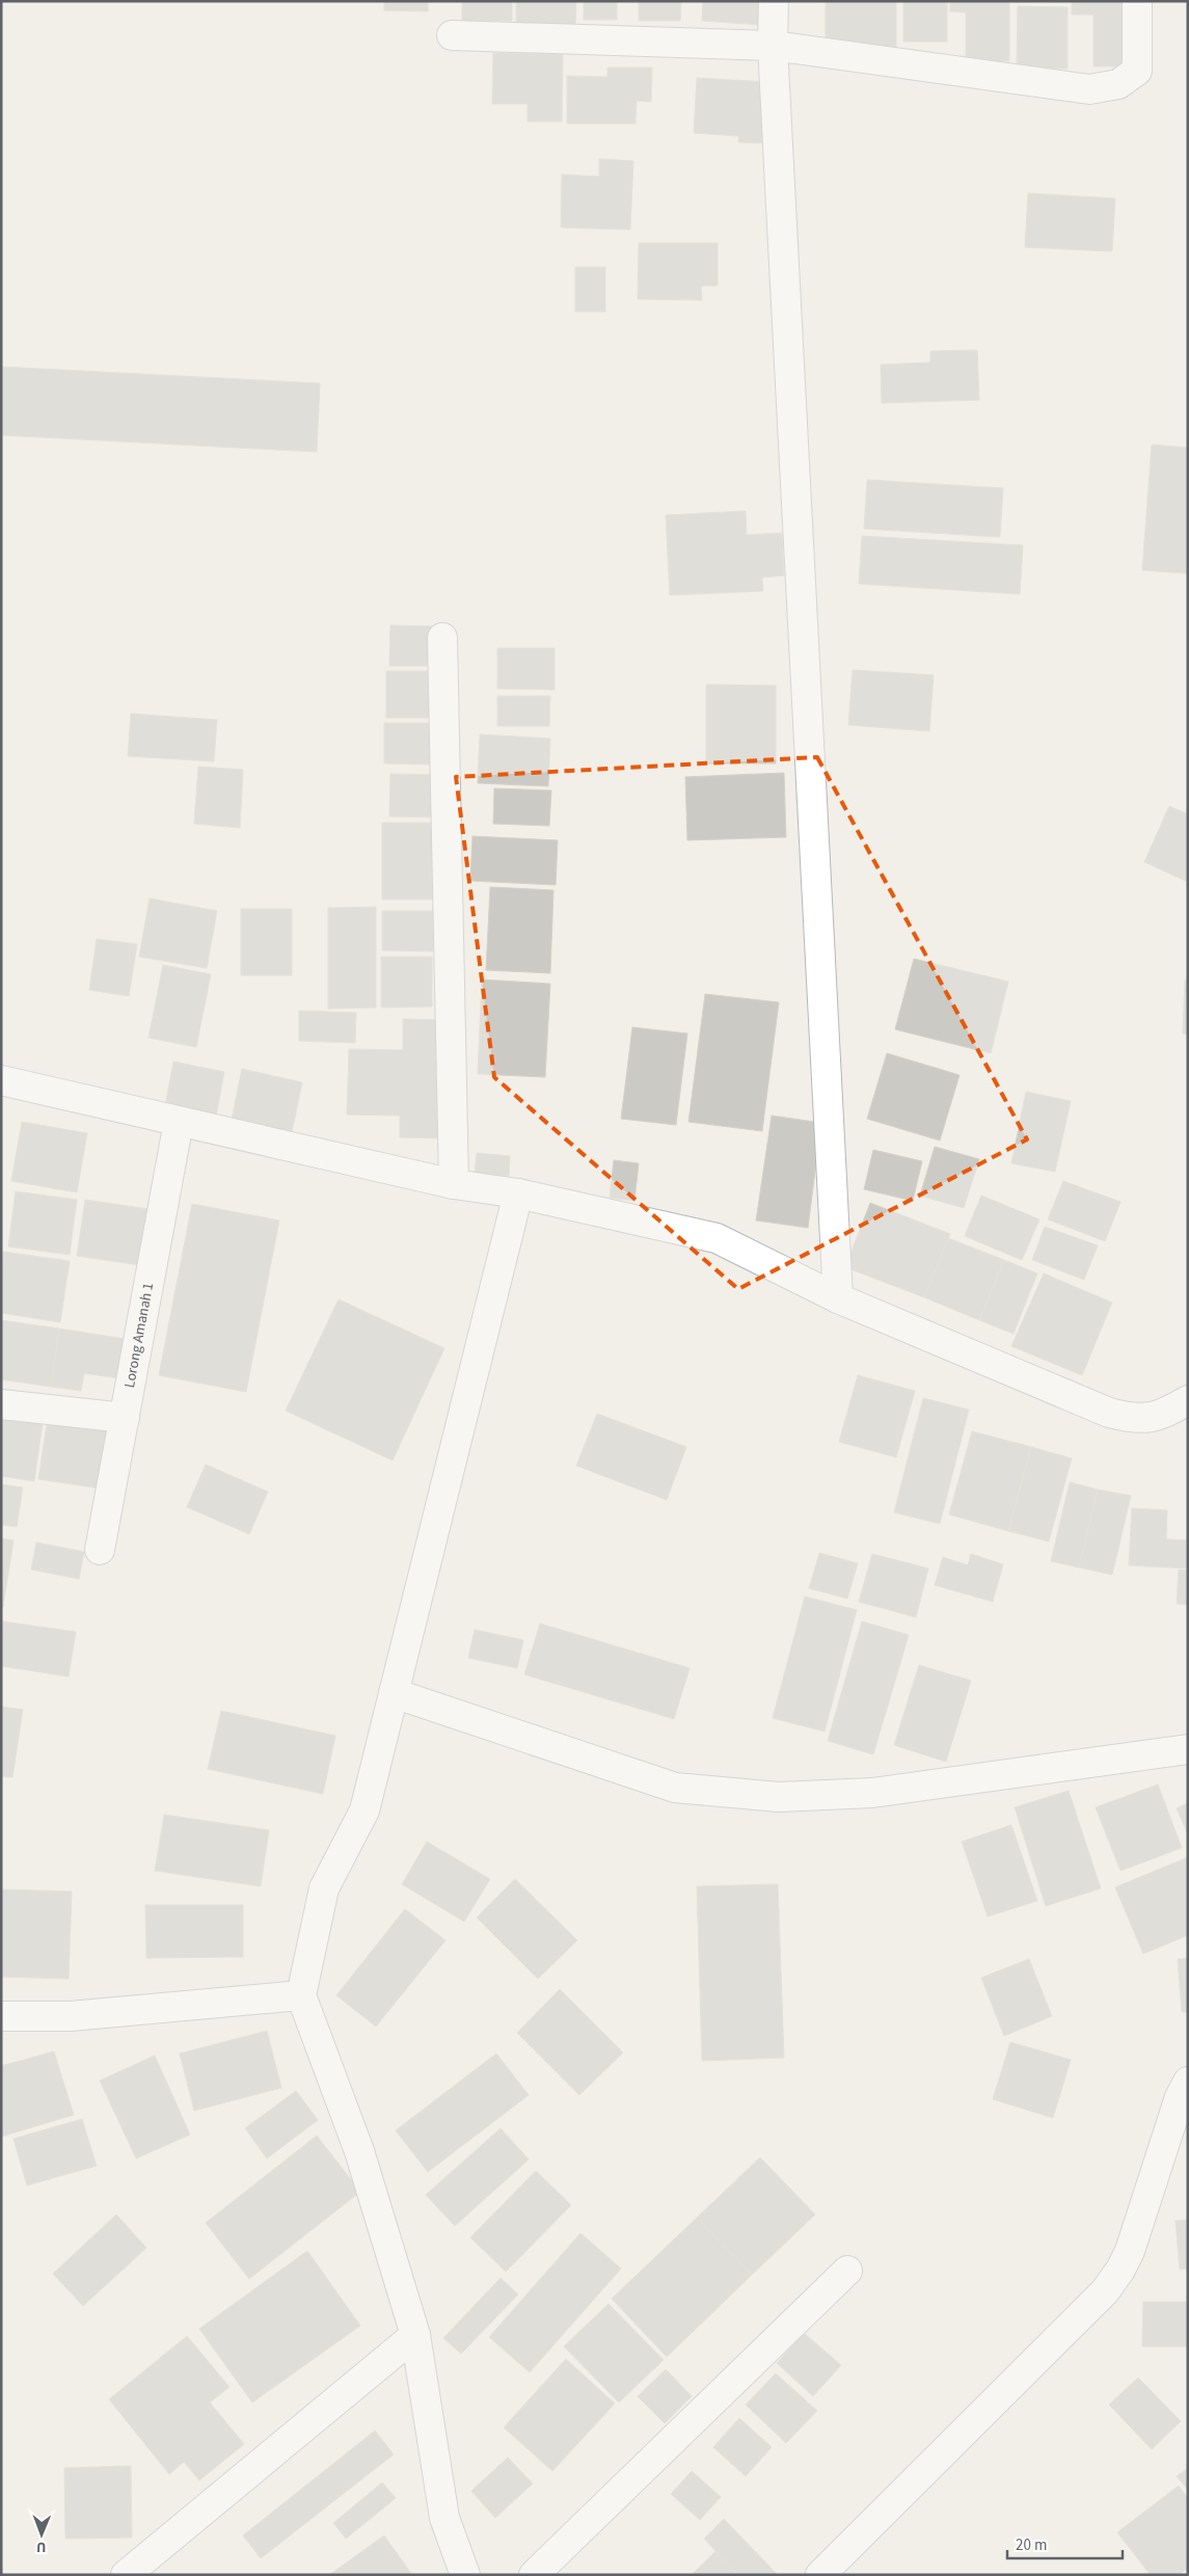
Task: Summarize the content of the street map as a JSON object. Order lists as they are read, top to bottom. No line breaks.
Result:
{"streets":{"street":["Lorong Amanah 1"]},"scale_bar":"20 m","north":"bottom"}
